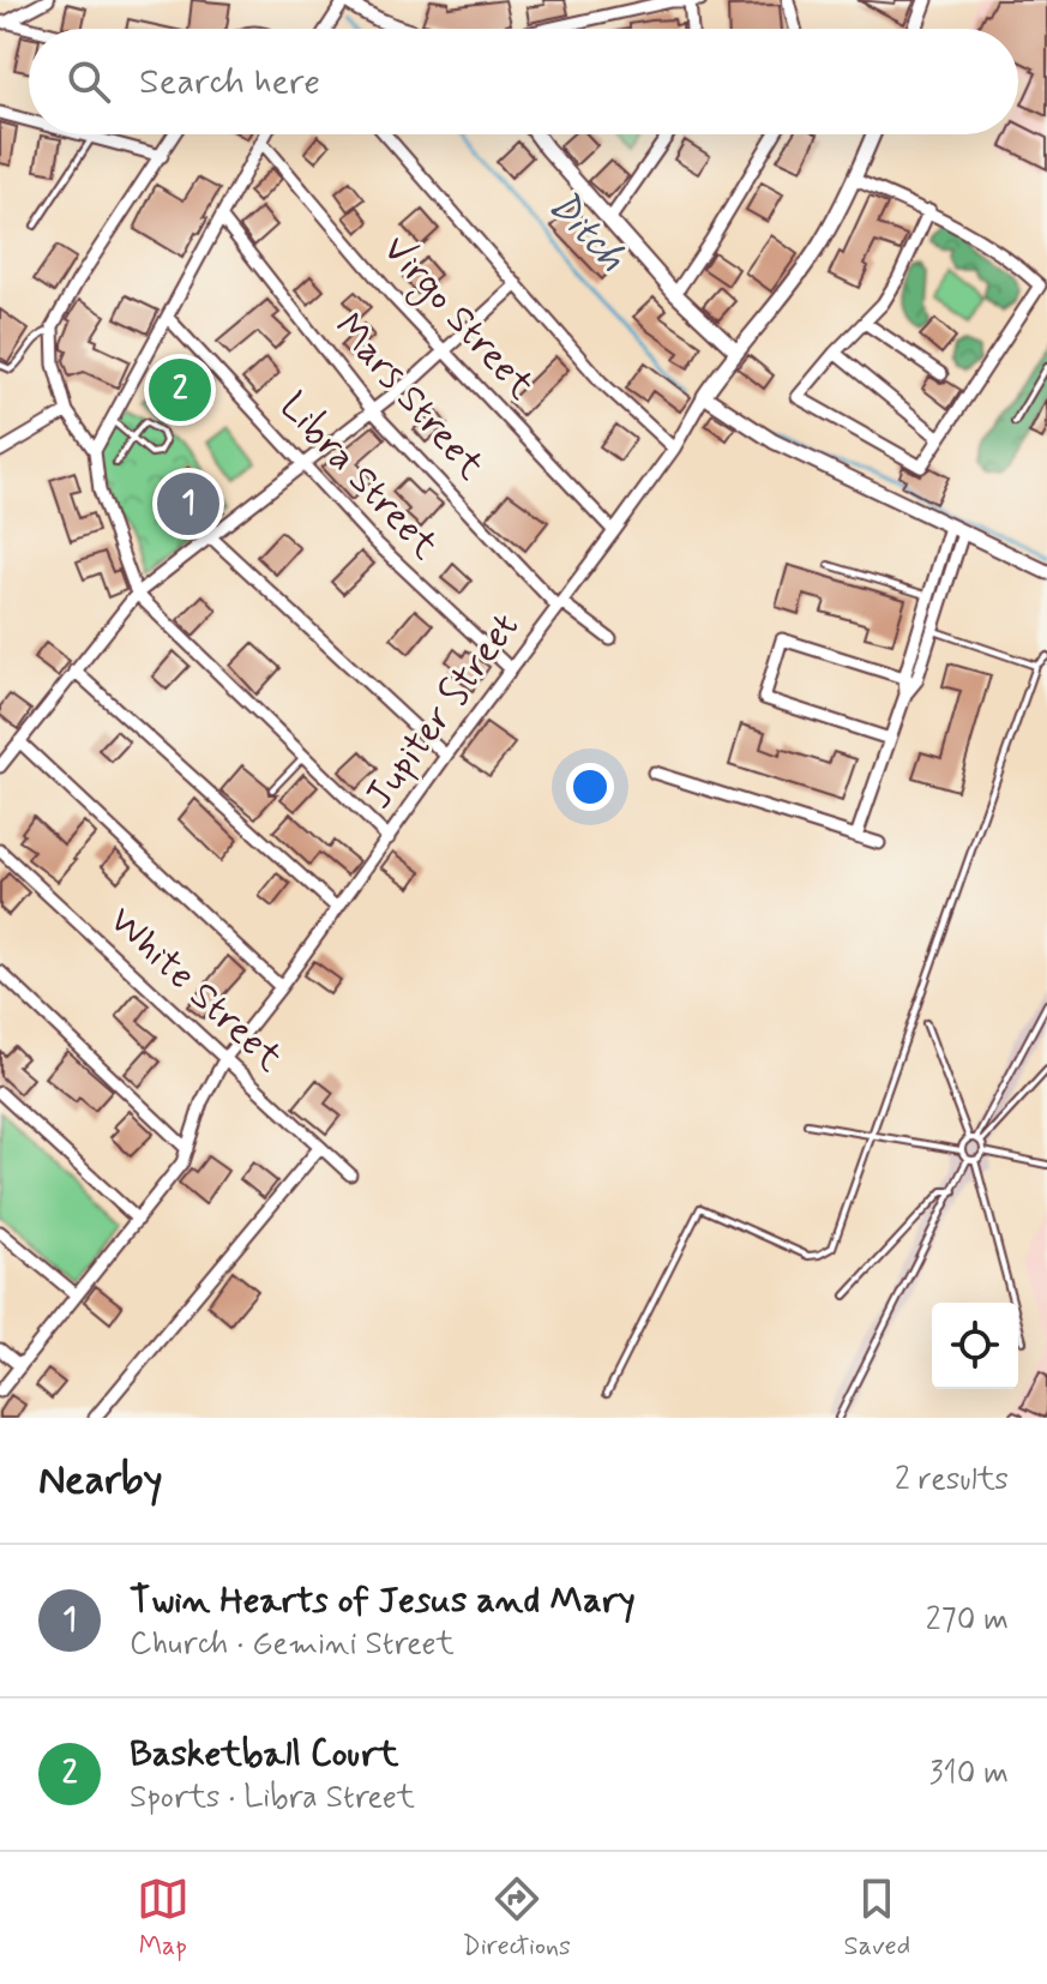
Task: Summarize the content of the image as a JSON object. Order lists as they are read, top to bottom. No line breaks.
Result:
{"streets":{"street":["Virgo Street","Mars Street","Libra Street","Jupiter Street","White Street"]},"crossings":[["Virgo Street","Jupiter Street"],["Mars Street","Jupiter Street"],["Libra Street","Jupiter Street"],["Jupiter Street","White Street"]],"water":["Ditch"],"page":{"search":"Search here","pins":["2","1"],"heading":["Nearby","2 results"],"list":[{"mark":"1","name":"Twin Hearts of Jesus and Mary","note":"Church · Gemini Street","value":"270 m"},{"mark":"2","name":"Basketball Court","note":"Sports · Libra Street","value":"310 m"}],"nav":["Map","Directions","Saved"]}}
